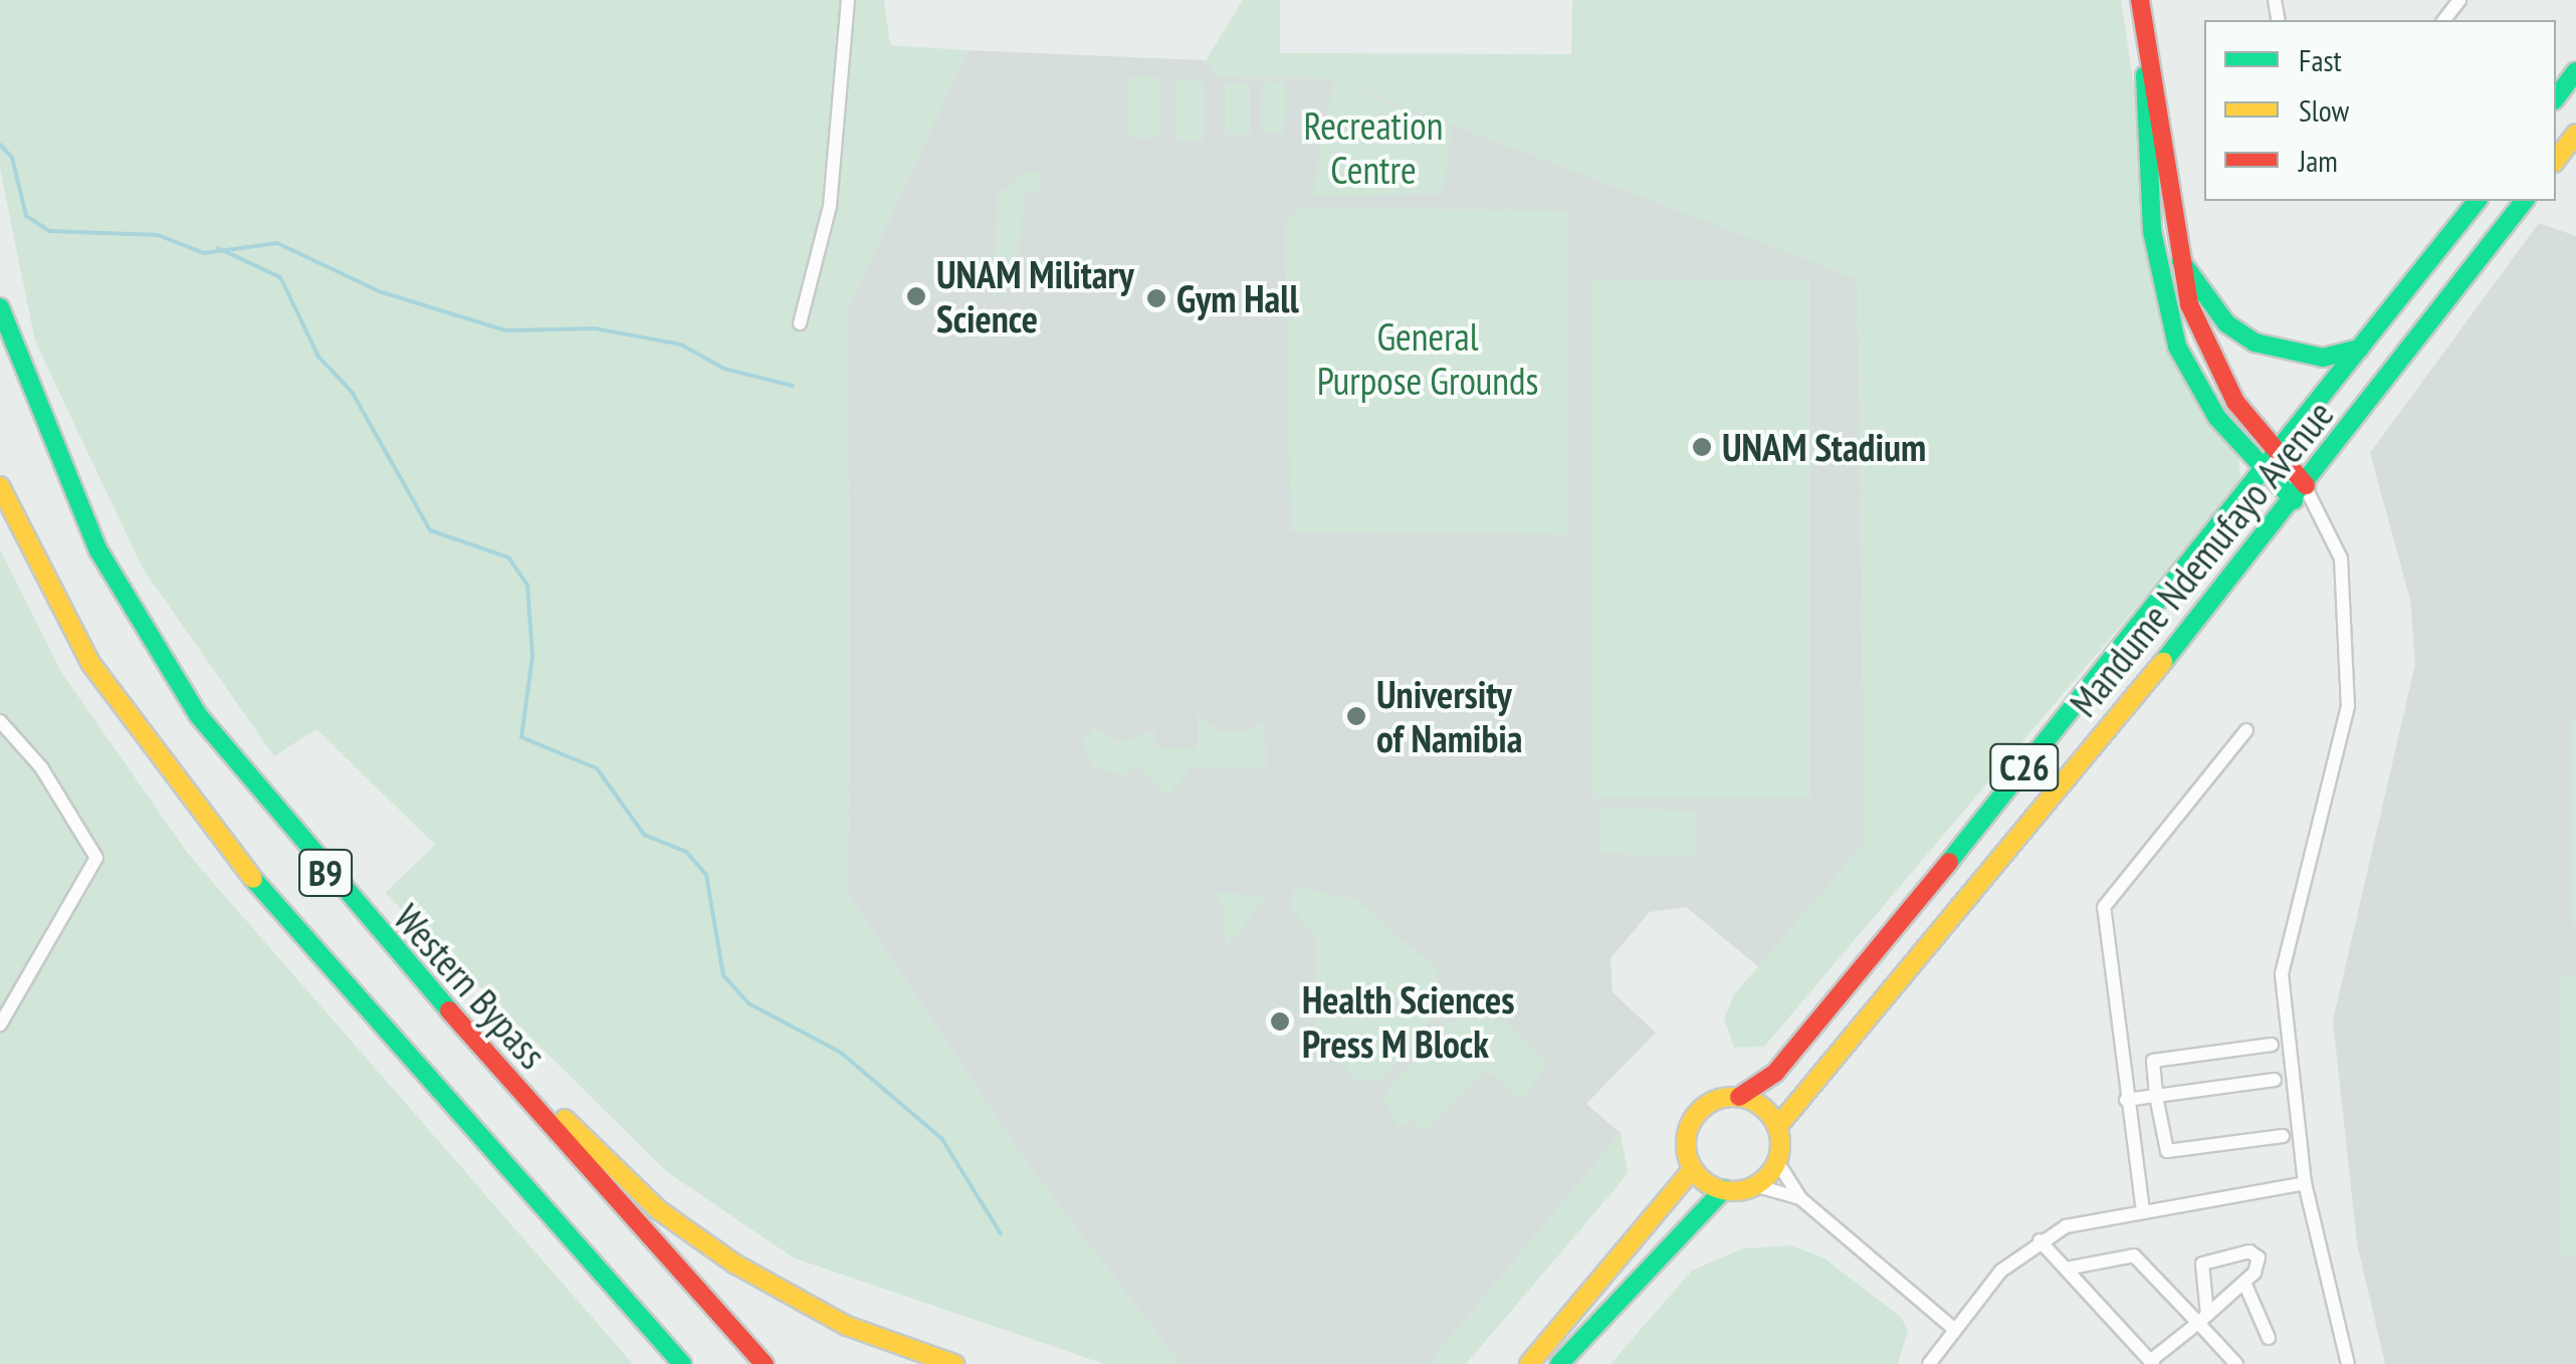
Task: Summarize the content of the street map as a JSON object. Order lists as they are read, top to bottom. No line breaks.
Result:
{"streets":{"main road":["Mandume Ndemufayo Avenue","C26","B9","Western Bypass"]},"parks":["Recreation Centre","General Purpose Grounds"],"places":["UNAM Military Science","Gym Hall","UNAM Stadium","University of Namibia","Health Sciences Press M Block"],"legend":["Fast","Slow","Jam"]}
